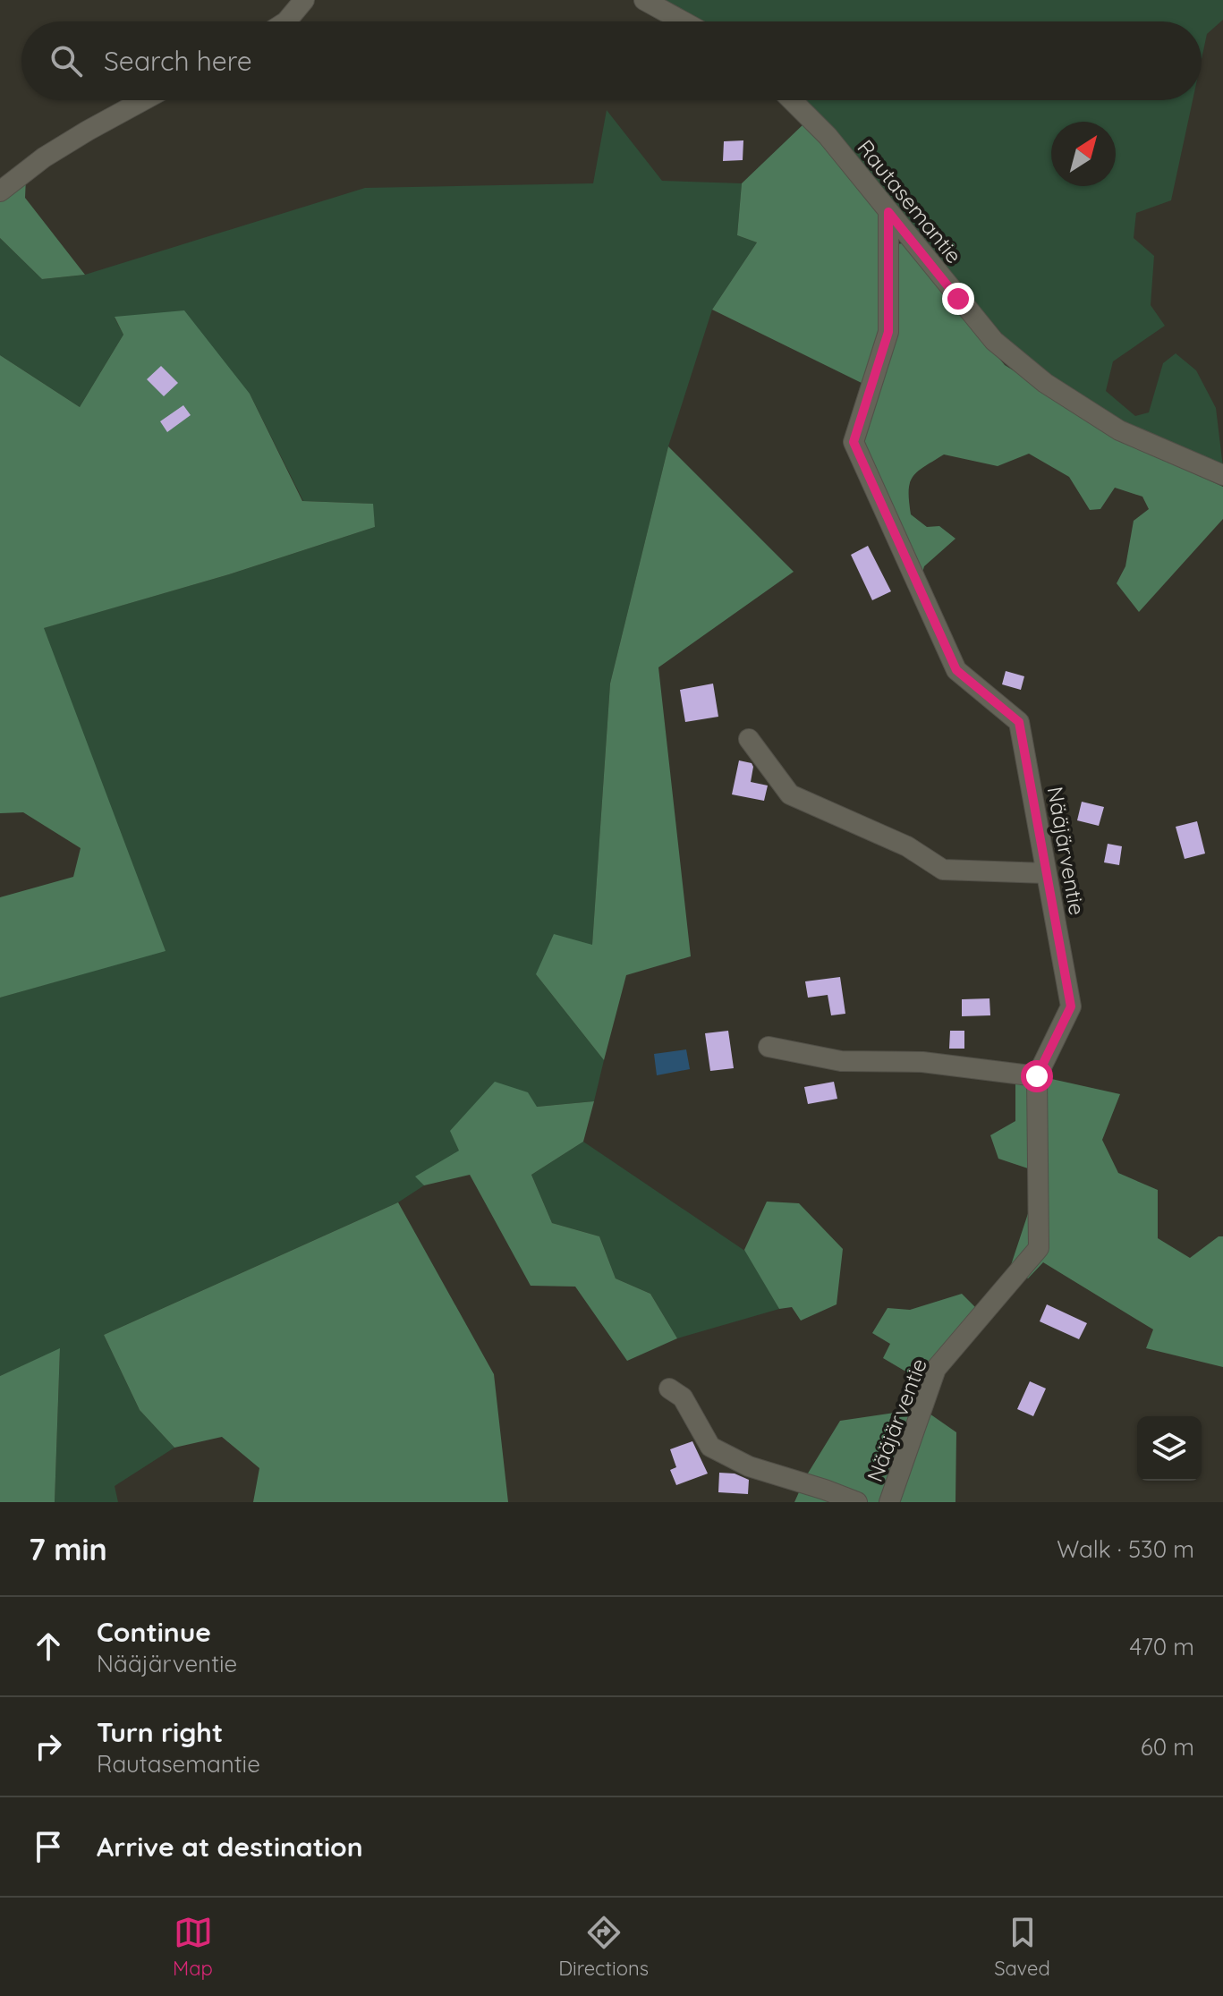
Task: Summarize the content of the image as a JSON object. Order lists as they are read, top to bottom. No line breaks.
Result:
{"streets":{"street":["Rautasemantie","Nääjärventie"]},"crossings":[["Rautasemantie","Nääjärventie"]],"north":"top right","page":{"search":"Search here","heading":["7 min","Walk · 530 m"],"list":[["Continue","Nääjärventie","470 m"],["Turn right","Rautasemantie","60 m"],"Arrive at destination"],"nav":["Map","Directions","Saved"]}}
